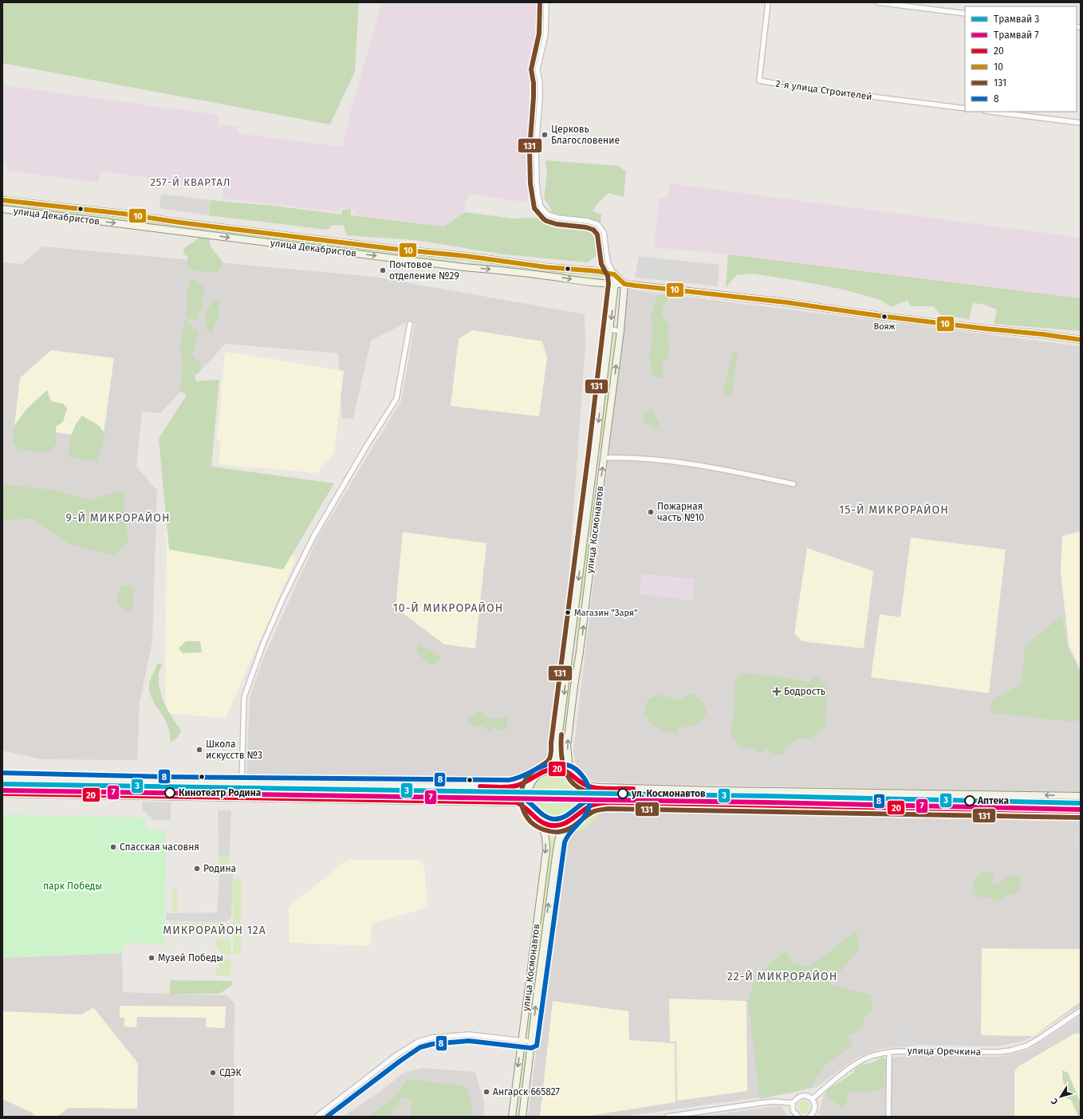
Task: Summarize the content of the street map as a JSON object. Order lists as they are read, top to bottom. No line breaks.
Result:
{"streets":{"street":["2-я улица Строителей","улица Декабристов","улица Космонавтов","улица Оречкина"]},"crossings":[["улица Декабристов","улица Космонавтов"]],"districts":["257-Й КВАРТАЛ","15-Й МИКРОРАЙОН","9-Й МИКРОРАЙОН","10-Й МИКРОРАЙОН","МИКРОРАЙОН 12А","22-Й МИКРОРАЙОН"],"parks":["парк Победы"],"places":{"other":["Церковь Благословение","Почтовое отделение №29","Вояж","Пожарная часть №10","Магазин \"Заря\"","Школа искусств №3","Кинотеатр Родина","ул. Космонавтов","Аптека","Спасская часовня","Родина","Музей Победы","СДЭК","Ангарск 665827"],"health":["Бодрость"]},"lines":["transit line 131","transit line 10","transit line 8","transit line 20","tram line 3","tram line 7"],"legend":["Трамвай 3","Трамвай 7","20","10","131","8"],"north":"bottom left"}
